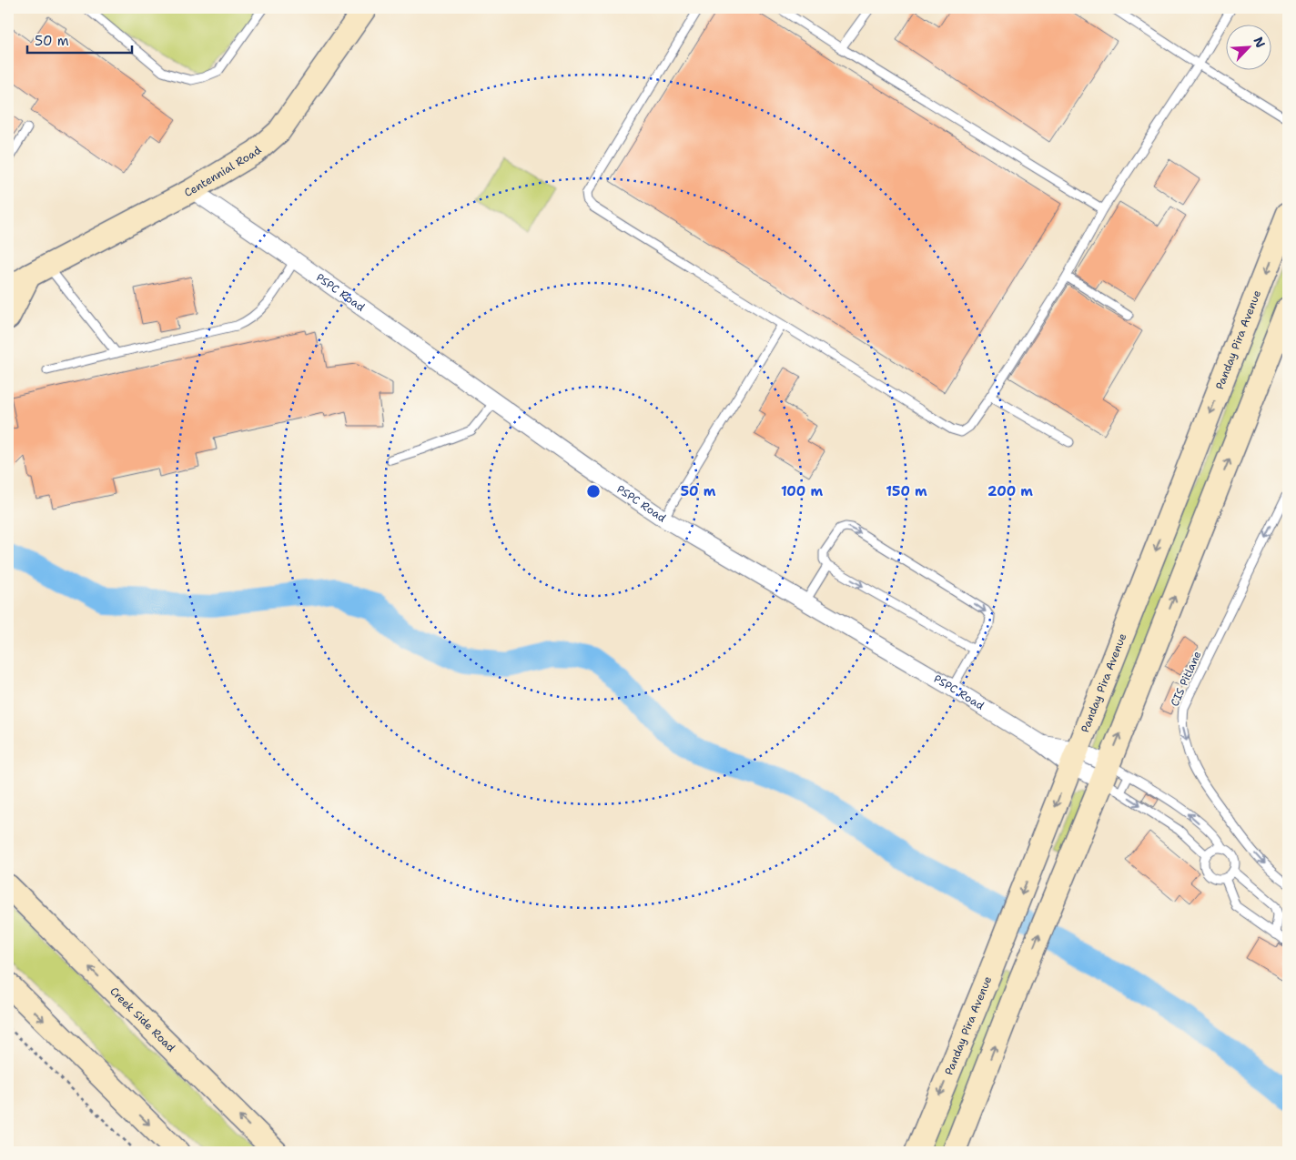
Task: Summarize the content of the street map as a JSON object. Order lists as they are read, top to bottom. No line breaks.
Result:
{"streets":{"main road":["Centennial Road","Panday Pira Avenue","Creek Side Road"],"street":["PSPC Road"],"lane":["CIS Pitlane"]},"crossings":[["Centennial Road","PSPC Road"],["PSPC Road","Panday Pira Avenue"]],"one_way":["CIS Pitlane"],"scale_bar":"50 m","north":"top right","rings":["50 m","100 m","150 m","200 m"]}
